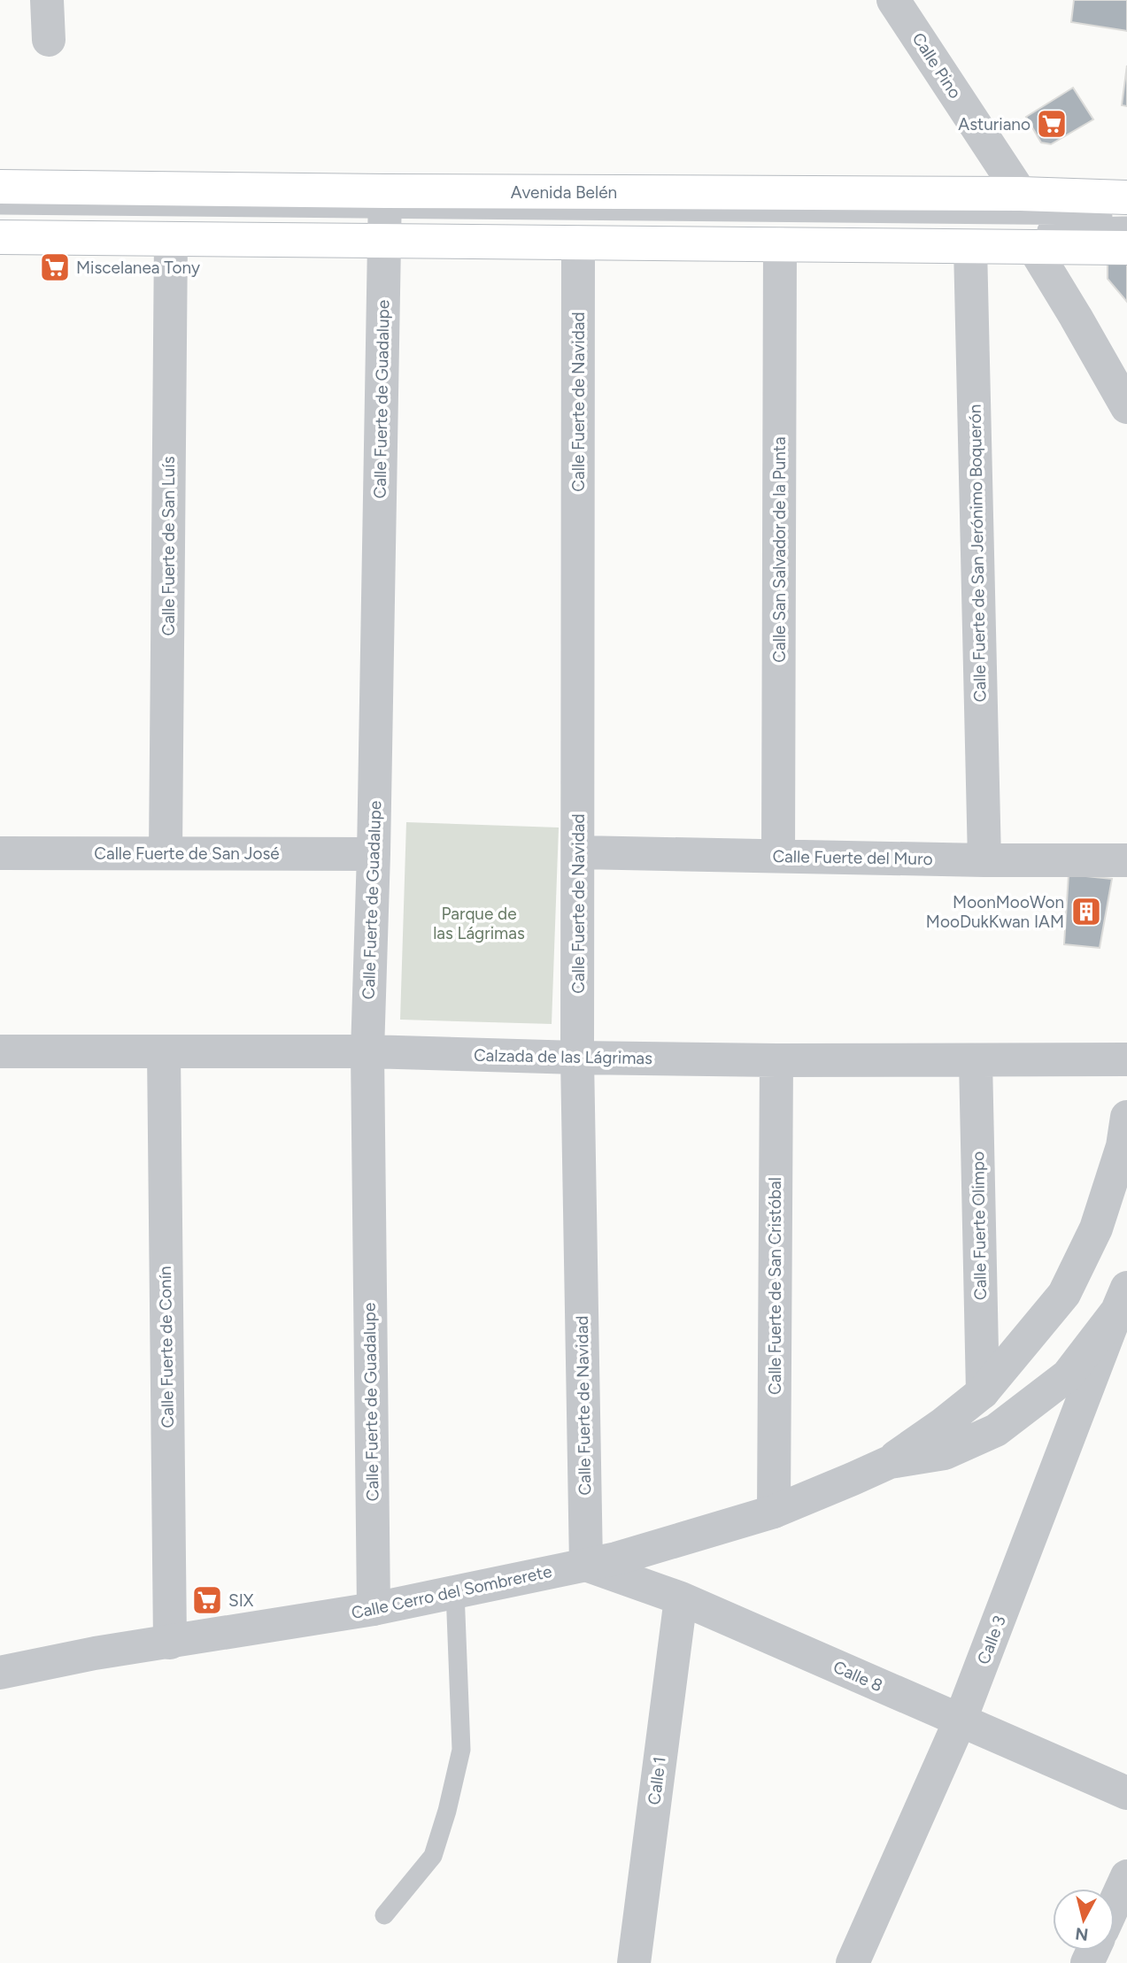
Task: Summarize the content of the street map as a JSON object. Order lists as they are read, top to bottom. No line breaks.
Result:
{"streets":{"main road":["Avenida Belén"],"street":["Calle Pino","Calle Fuerte de Guadalupe","Calle Fuerte de Navidad","Calle Fuerte de San Luís","Calle San Salvador de la Punta","Calle Fuerte de San Jerónimo Boquerón","Calle Fuerte de San José","Calle Fuerte del Muro","Calzada de las Lágrimas","Calle Fuerte Olimpo","Calle Fuerte de San Cristóbal","Calle Fuerte de Conín","Calle Cerro del Sombrerete","Calle 3","Calle 8","Calle 1"]},"crossings":[["Calle Pino","Avenida Belén"],["Avenida Belén","Calle Fuerte de Guadalupe"],["Avenida Belén","Calle Fuerte de Navidad"],["Avenida Belén","Calle Fuerte de San Luís"],["Avenida Belén","Calle San Salvador de la Punta"],["Avenida Belén","Calle Fuerte de San Jerónimo Boquerón"],["Calle Fuerte de Guadalupe","Calle Fuerte de San José"],["Calle Fuerte de Guadalupe","Calzada de las Lágrimas"],["Calle Fuerte de Guadalupe","Calle Cerro del Sombrerete"],["Calle Fuerte de Navidad","Calle Fuerte del Muro"],["Calle Fuerte de Navidad","Calzada de las Lágrimas"],["Calle Fuerte de Navidad","Calle Cerro del Sombrerete"],["Calle Fuerte de Navidad","Calle 8"],["Calle Fuerte de San Luís","Calle Fuerte de San José"],["Calle San Salvador de la Punta","Calle Fuerte del Muro"],["Calle Fuerte de San Jerónimo Boquerón","Calle Fuerte del Muro"],["Calzada de las Lágrimas","Calle Fuerte Olimpo"],["Calzada de las Lágrimas","Calle Fuerte de San Cristóbal"],["Calzada de las Lágrimas","Calle Fuerte de Conín"],["Calle Fuerte Olimpo","Calle Cerro del Sombrerete"],["Calle Fuerte de San Cristóbal","Calle Cerro del Sombrerete"],["Calle Fuerte de Conín","Calle Cerro del Sombrerete"],["Calle Cerro del Sombrerete","Calle 3"],["Calle Cerro del Sombrerete","Calle 8"],["Calle 3","Calle 8"],["Calle 8","Calle 1"]],"parks":["Parque de las Lágrimas"],"places":{"supermarket":["Asturiano","Miscelanea Tony","SIX"],"building":["MoonMooWon MooDukKwan IAM"]},"north":"bottom"}
